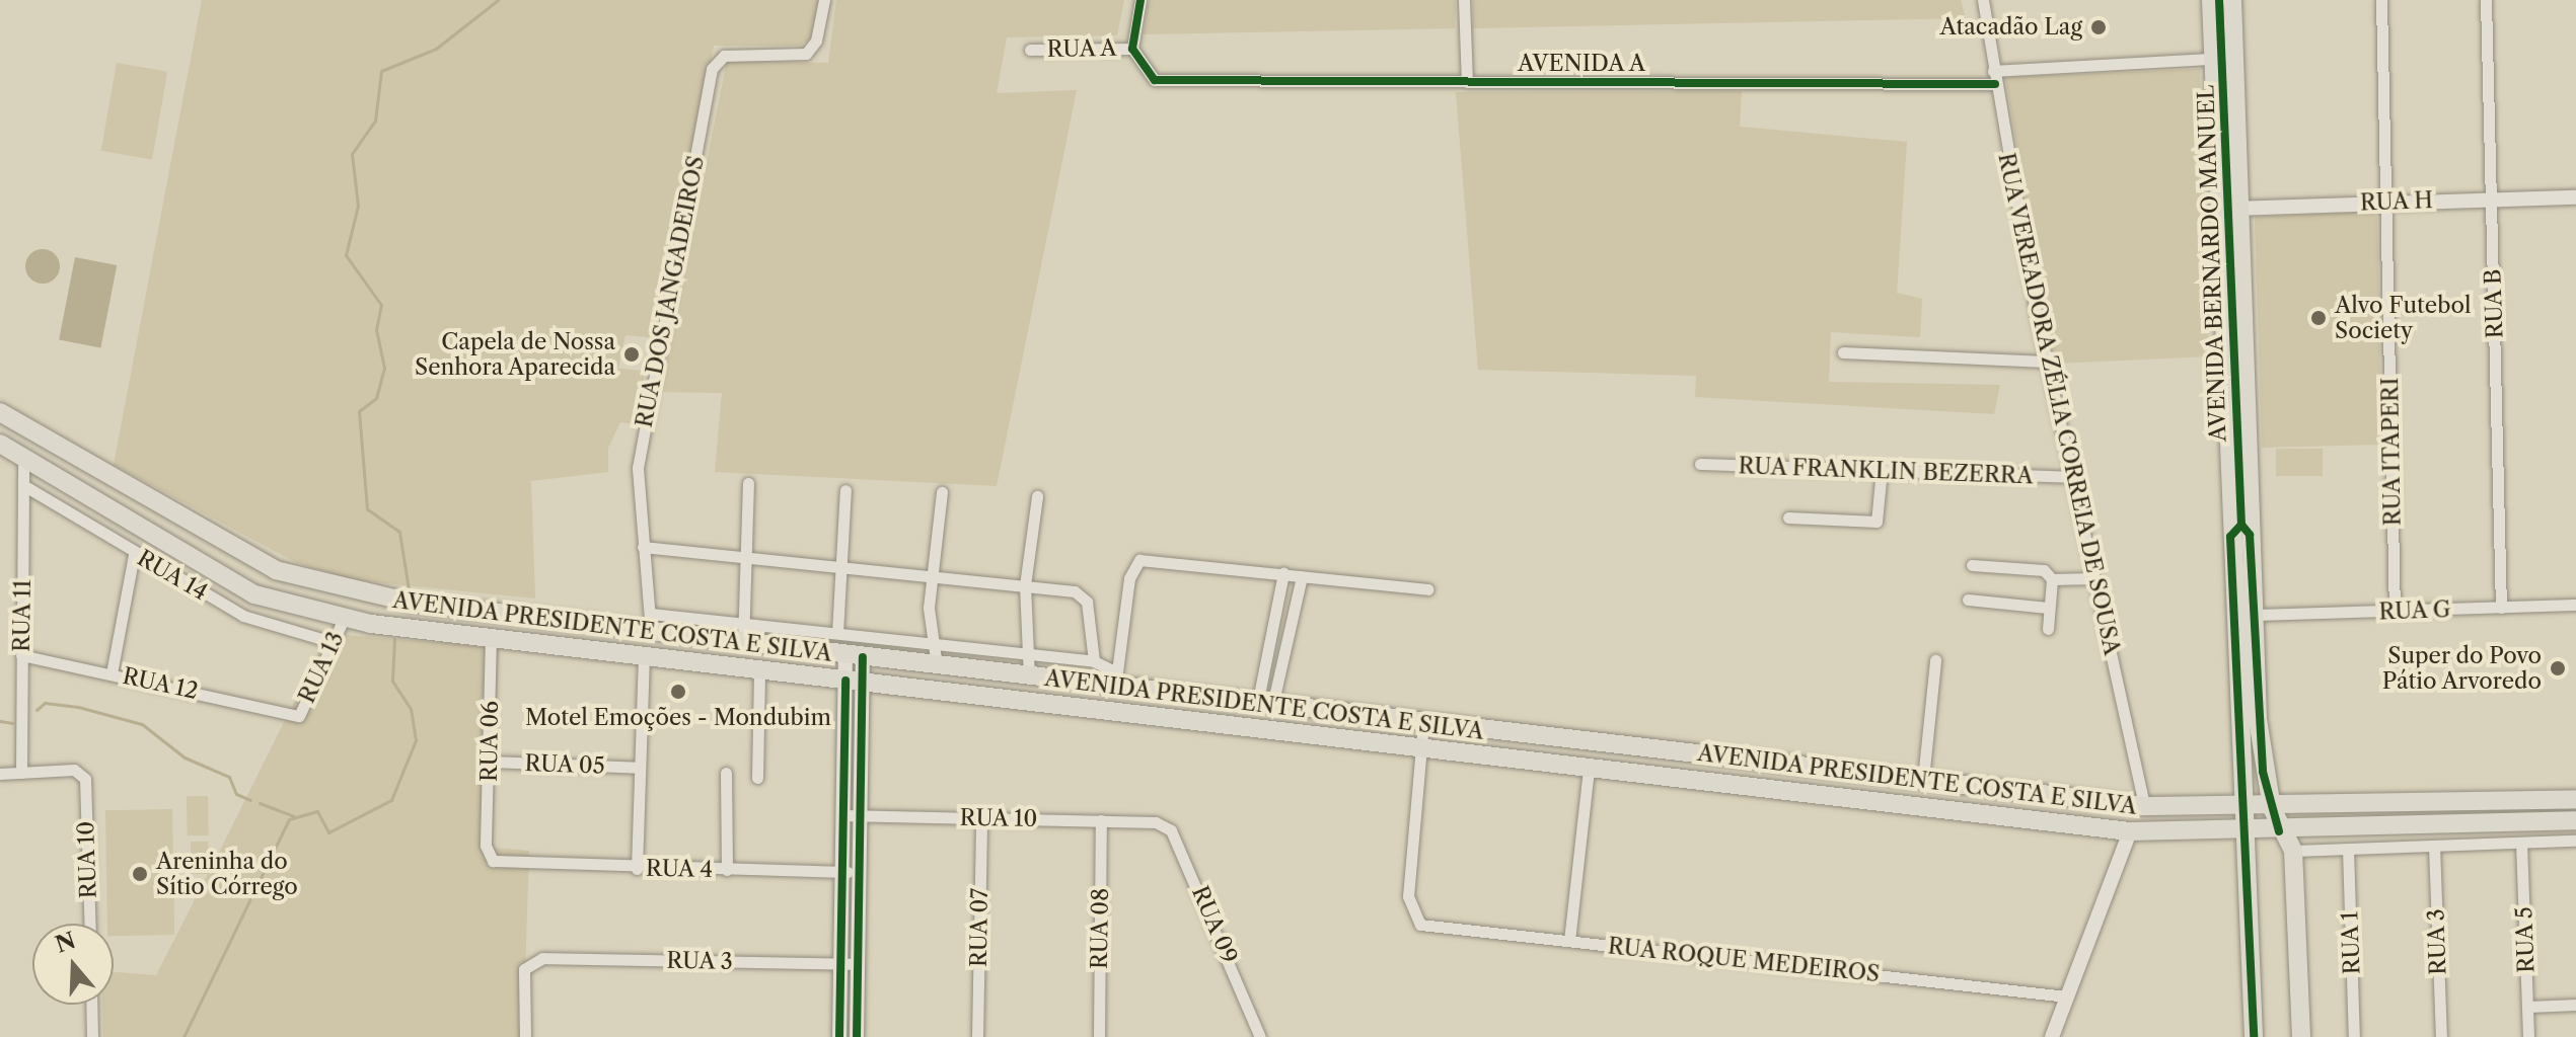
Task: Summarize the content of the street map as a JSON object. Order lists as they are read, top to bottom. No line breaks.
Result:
{"streets":{"main road":["AVENIDA BERNARDO MANUEL","AVENIDA PRESIDENTE COSTA E SILVA"],"street":["RUA A","AVENIDA A","RUA H","RUA DOS JANGADEIROS","RUA B","RUA VEREADORA ZÉLIA CORREIA DE SOUSA","RUA ITAPERI","RUA FRANKLIN BEZERRA","RUA 14","RUA G","RUA 11","RUA 13","RUA 12","RUA 06","RUA 05","RUA 10","RUA 4","RUA 09","RUA 07","RUA 08","RUA 5","RUA 3","RUA 1","RUA ROQUE MEDEIROS"]},"crossings":[["RUA A","AVENIDA A"],["AVENIDA A","RUA VEREADORA ZÉLIA CORREIA DE SOUSA"],["RUA H","AVENIDA BERNARDO MANUEL"],["RUA H","RUA B"],["RUA H","RUA ITAPERI"],["AVENIDA BERNARDO MANUEL","RUA G"],["AVENIDA BERNARDO MANUEL","AVENIDA PRESIDENTE COSTA E SILVA"],["RUA DOS JANGADEIROS","AVENIDA PRESIDENTE COSTA E SILVA"],["RUA B","RUA G"],["RUA VEREADORA ZÉLIA CORREIA DE SOUSA","RUA FRANKLIN BEZERRA"],["RUA VEREADORA ZÉLIA CORREIA DE SOUSA","AVENIDA PRESIDENTE COSTA E SILVA"],["RUA ITAPERI","RUA G"],["RUA 14","RUA 11"],["RUA 14","RUA 13"],["RUA 11","AVENIDA PRESIDENTE COSTA E SILVA"],["RUA 11","RUA 12"],["RUA 11","RUA 10"],["AVENIDA PRESIDENTE COSTA E SILVA","RUA 13"],["AVENIDA PRESIDENTE COSTA E SILVA","RUA 06"],["AVENIDA PRESIDENTE COSTA E SILVA","RUA ROQUE MEDEIROS"],["RUA 13","RUA 12"],["RUA 06","RUA 05"],["RUA 06","RUA 4"],["RUA 10","RUA 09"],["RUA 10","RUA 07"],["RUA 10","RUA 08"]],"places":["Atacadão Lag","Alvo Futebol Society","Capela de Nossa Senhora Aparecida","Super do Povo Pátio Arvoredo","Motel Emoções - Mondubim","Areninha do Sítio Córrego"],"north":"top"}
